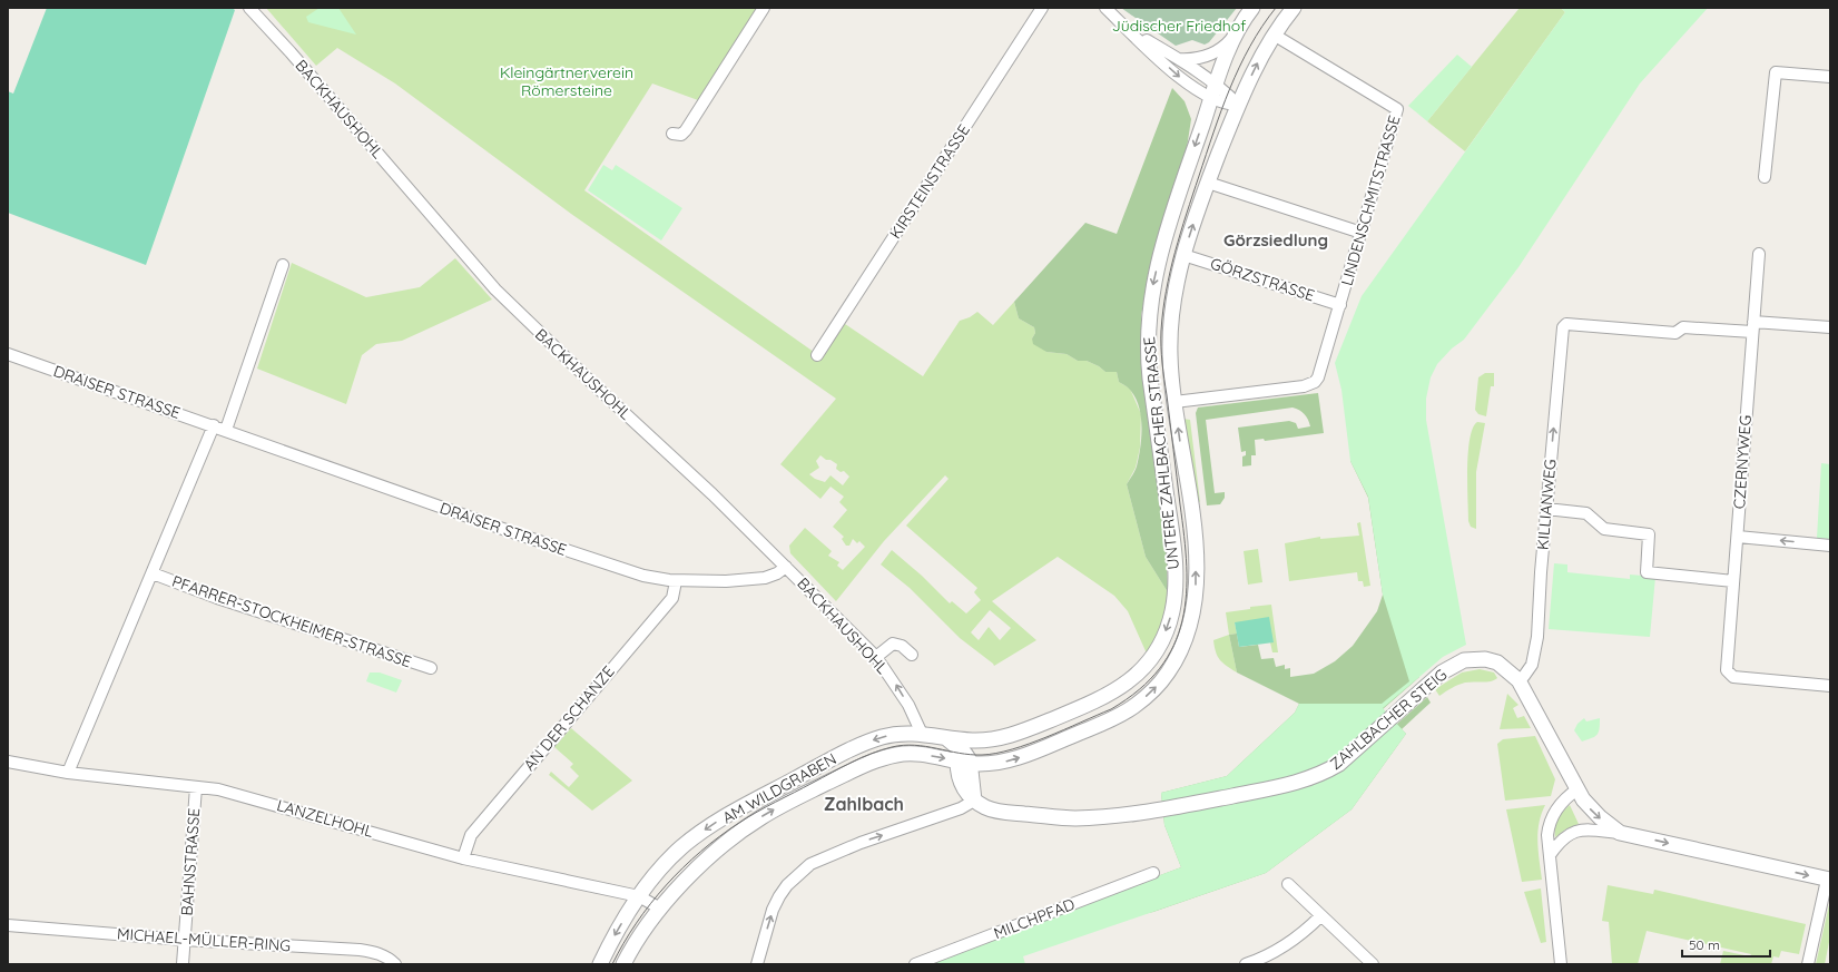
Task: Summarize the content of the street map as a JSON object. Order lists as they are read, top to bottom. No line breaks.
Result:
{"streets":{"street":["BACKHAUSHOHL","KIRSTEINSTRASSE","LINDENSCHMITSTRASSE","GÖRZSTRASSE","DRAISER STRASSE","UNTERE ZAHLBACHER STRASSE","CZERNYWEG","KILLIANWEG","PFARRER-STOCKHEIMER-STRASSE","AN DER SCHANZE","ZAHLBACHER STEIG","AM WILDGRABEN","LANZELHOHL","BAHNSTRASSE","MILCHPFAD","MICHAEL-MÜLLER-RING"]},"crossings":[["BACKHAUSHOHL","DRAISER STRASSE"],["BACKHAUSHOHL","AM WILDGRABEN"],["LINDENSCHMITSTRASSE","GÖRZSTRASSE"],["LINDENSCHMITSTRASSE","UNTERE ZAHLBACHER STRASSE"],["GÖRZSTRASSE","UNTERE ZAHLBACHER STRASSE"],["DRAISER STRASSE","PFARRER-STOCKHEIMER-STRASSE"],["DRAISER STRASSE","AN DER SCHANZE"],["UNTERE ZAHLBACHER STRASSE","AM WILDGRABEN"],["CZERNYWEG","KILLIANWEG"],["KILLIANWEG","ZAHLBACHER STEIG"],["PFARRER-STOCKHEIMER-STRASSE","LANZELHOHL"],["AN DER SCHANZE","LANZELHOHL"],["AM WILDGRABEN","LANZELHOHL"],["LANZELHOHL","BAHNSTRASSE"],["BAHNSTRASSE","MICHAEL-MÜLLER-RING"]],"districts":["Görzsiedlung","Zahlbach"],"parks":["Jüdischer Friedhof","Kleingärtnerverein Römersteine"],"scale_bar":"50 m"}
